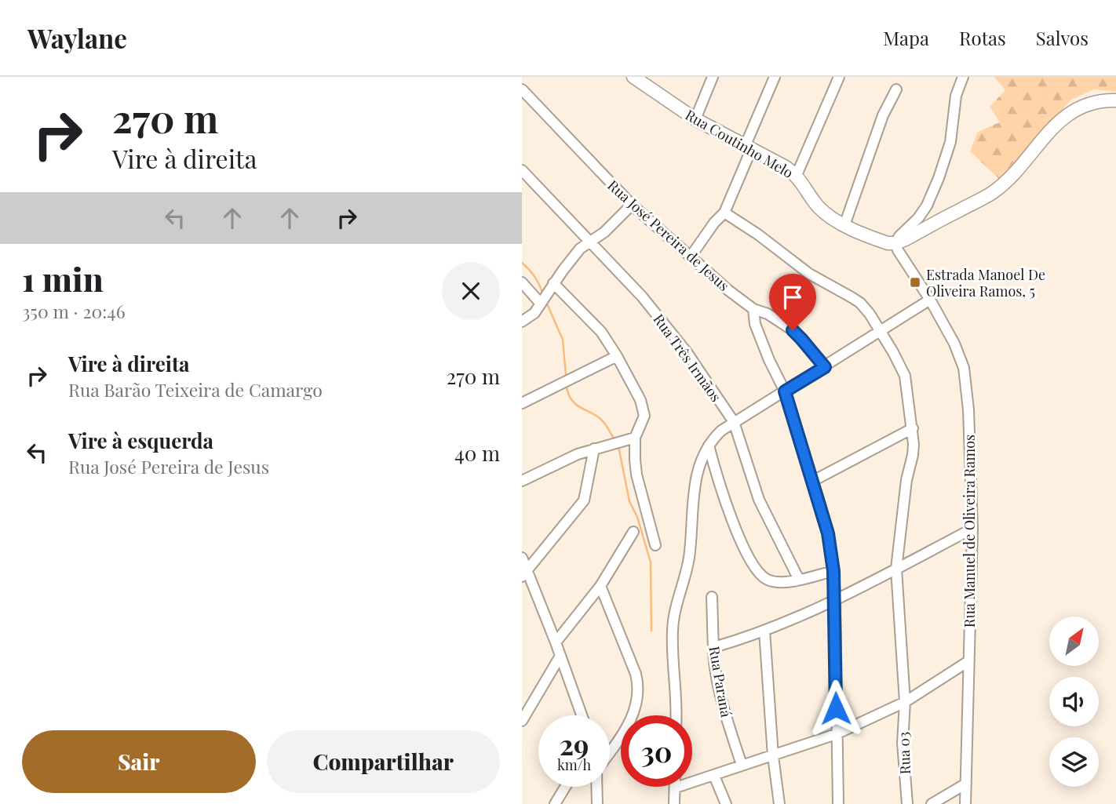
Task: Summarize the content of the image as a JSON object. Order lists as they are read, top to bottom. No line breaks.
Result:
{"streets":{"street":["Rua Coutinho Melo","Rua José Pereira de Jesus","Rua Três Irmãos","Rua Manuel de Oliveira Ramos","Rua Paraná","Rua 03"]},"crossings":[["Rua Coutinho Melo","Rua Manuel de Oliveira Ramos"]],"places":{"transit":["Estrada Manoel De Oliveira Ramos, 5"]},"north":"top right","page":{"header":"Waylane","nav":["Mapa","Rotas","Salvos"],"turn":["270 m","Vire à direita"],"heading":["1 min","350 m · 20:46"],"list":[{"name":"Vire à direita","note":"Rua Barão Teixeira de Camargo","value":"270 m"},{"name":"Vire à esquerda","note":"Rua José Pereira de Jesus","value":"40 m"}],"speed":"29 km/h","limit":"30","buttons":["Sair","Compartilhar"]}}
